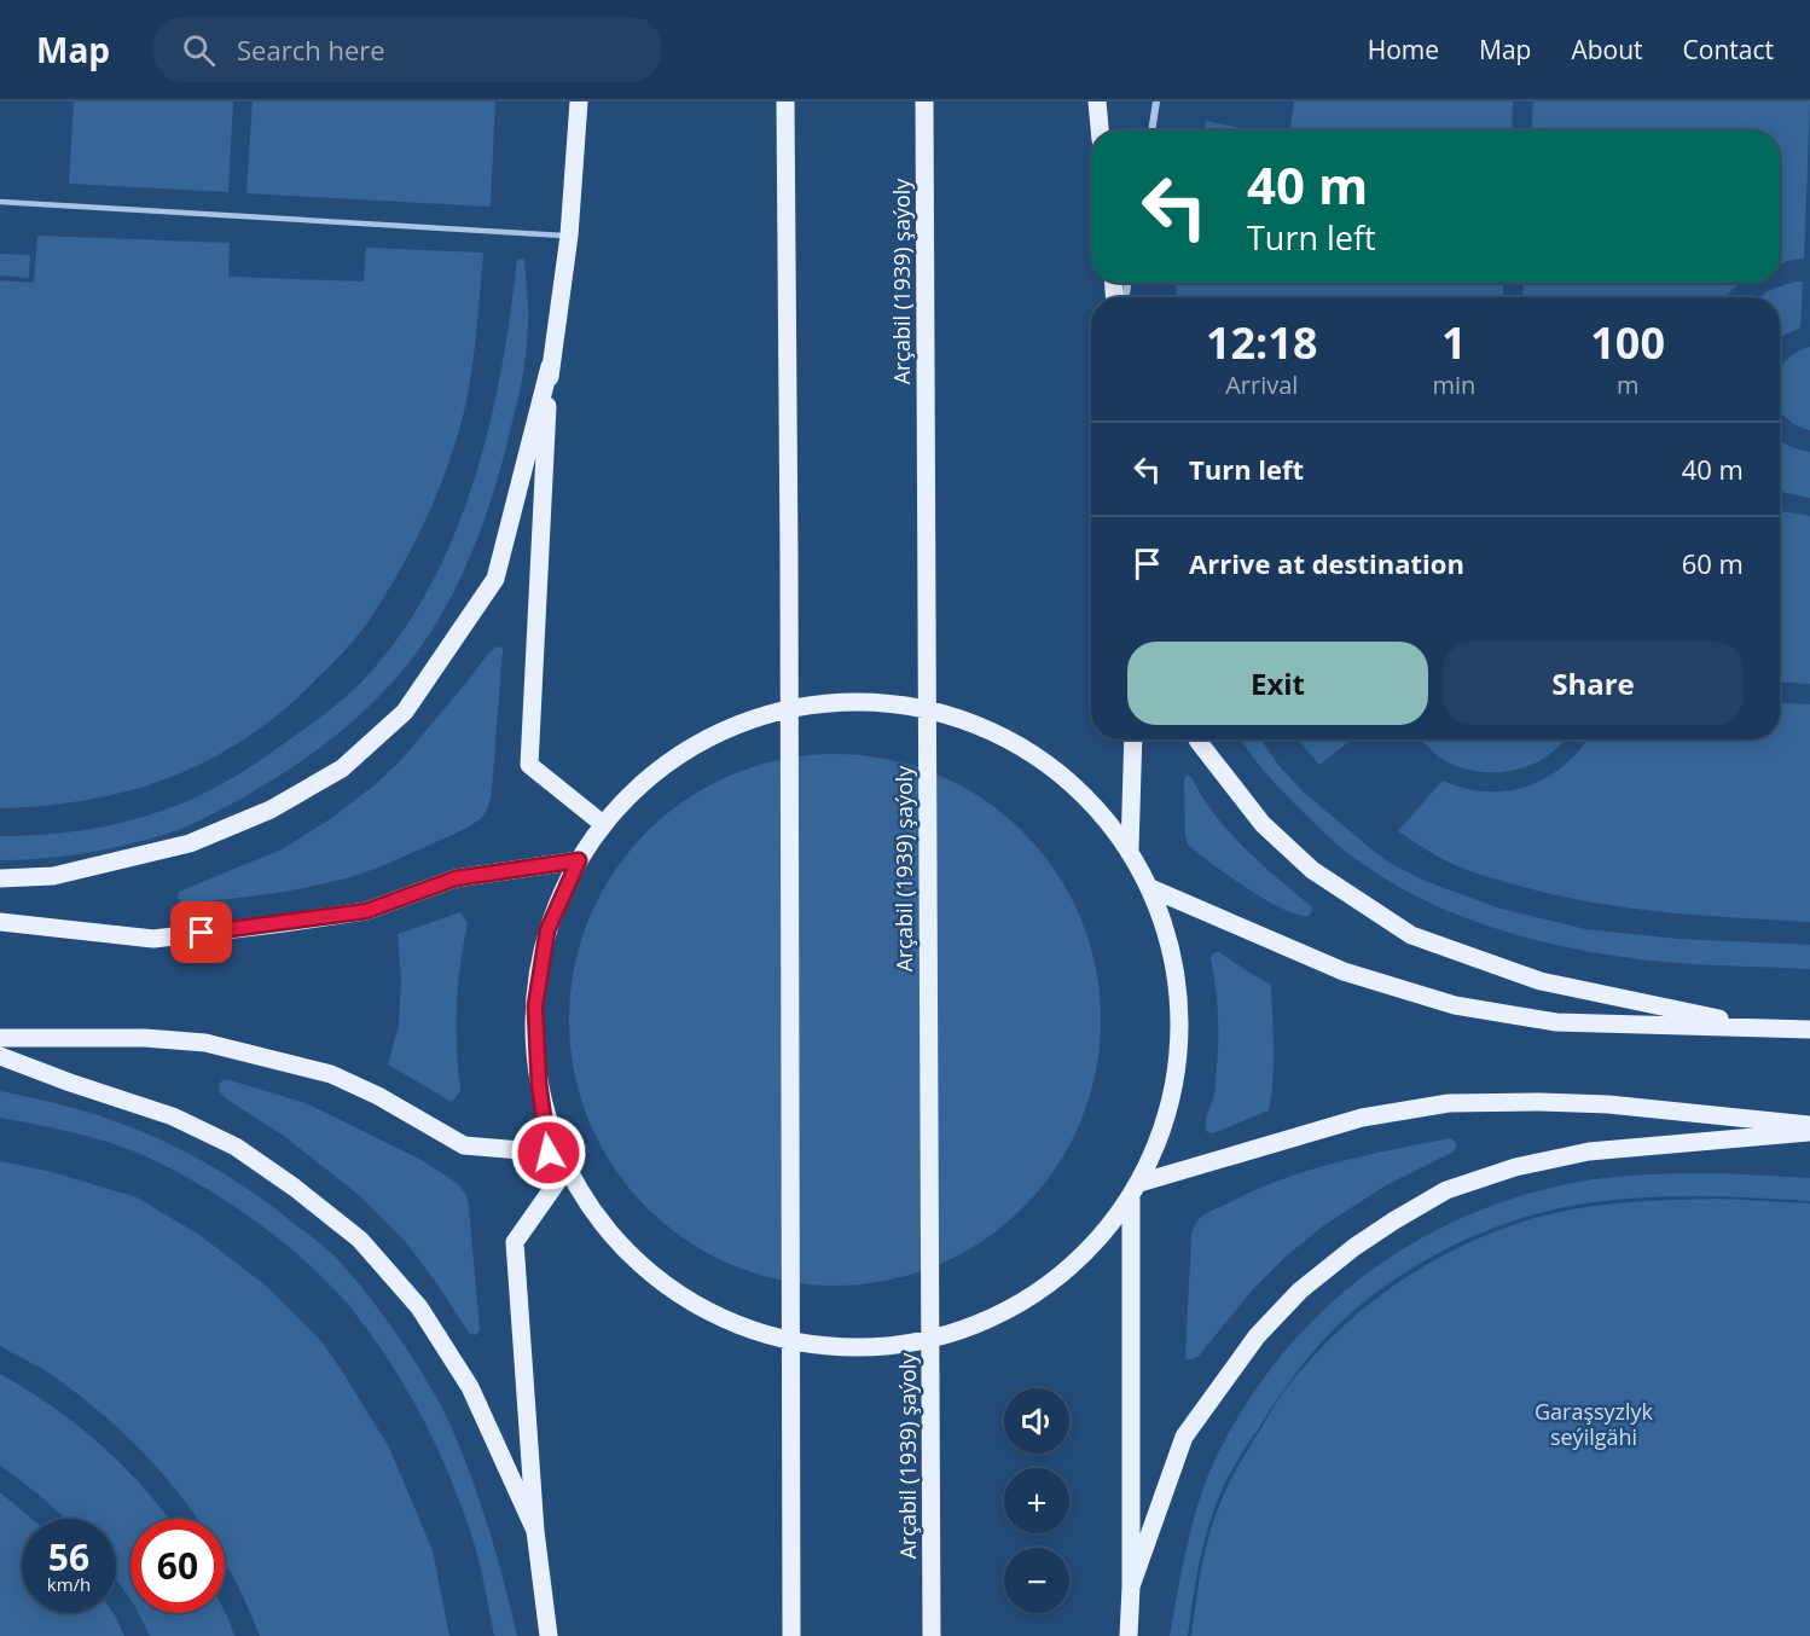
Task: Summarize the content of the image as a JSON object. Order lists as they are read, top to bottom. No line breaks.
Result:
{"streets":{"main road":["Arçabil (1939) şaýoly"]},"parks":["Garaşsyzlyk seýilgähi"],"page":{"header":"Map","search":"Search here","nav":["Home","Map","About","Contact"],"turn":["40 m","Turn left"],"eta":["12:18","Arrival","1","min","100","m"],"list":[{"name":"Turn left","value":"40 m"},{"name":"Arrive at destination","value":"60 m"}],"buttons":["Exit","Share"],"map_buttons":["+","−"],"speed":"56 km/h","limit":"60"}}
